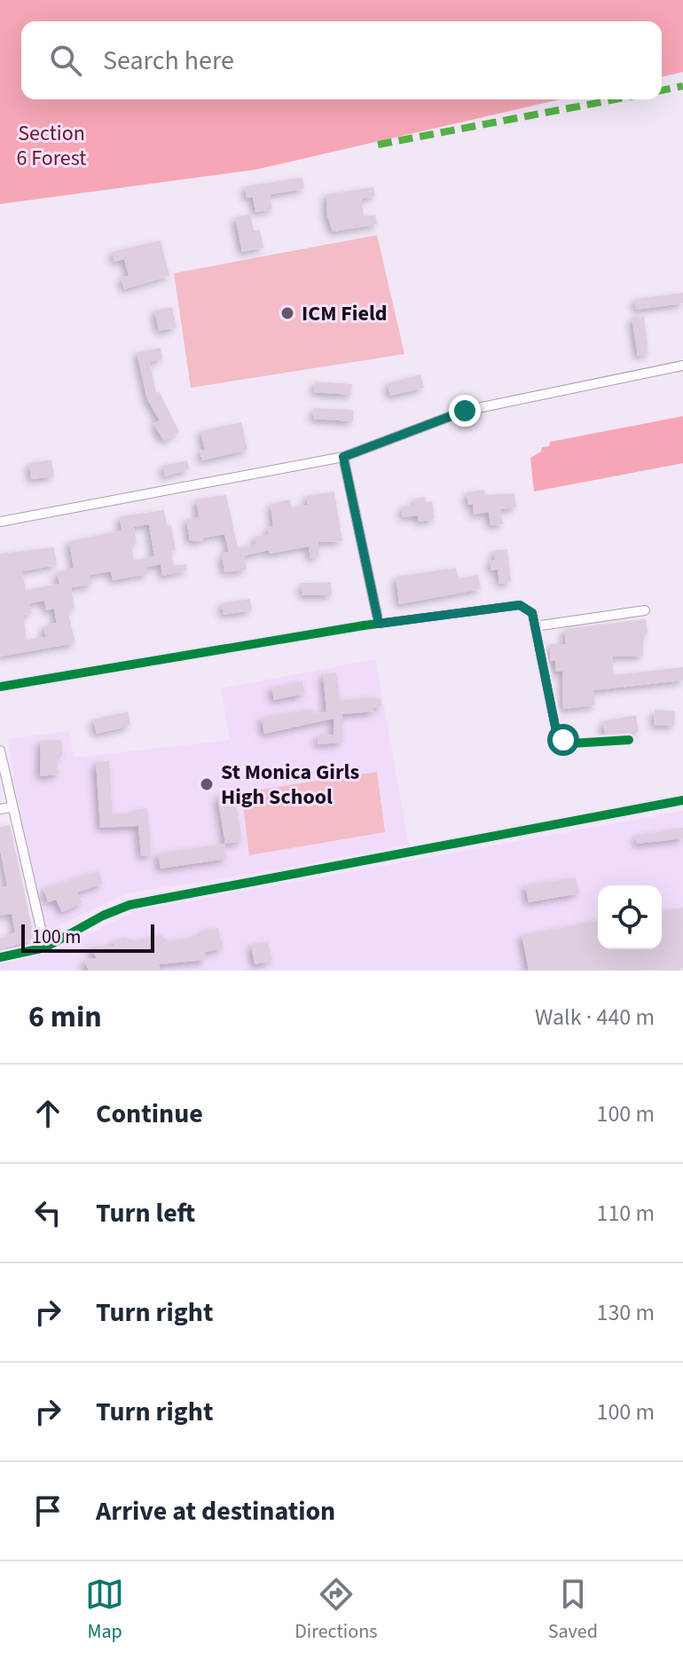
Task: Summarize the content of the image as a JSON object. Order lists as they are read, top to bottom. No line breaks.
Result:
{"parks":["Section 6 Forest"],"places":["ICM Field","St Monica Girls High School"],"scale_bar":"100 m","page":{"search":"Search here","scale":"100 m","heading":["6 min","Walk · 440 m"],"list":[["Continue","100 m"],["Turn left","110 m"],["Turn right","130 m"],["Turn right","100 m"],"Arrive at destination"],"nav":["Map","Directions","Saved"]}}
